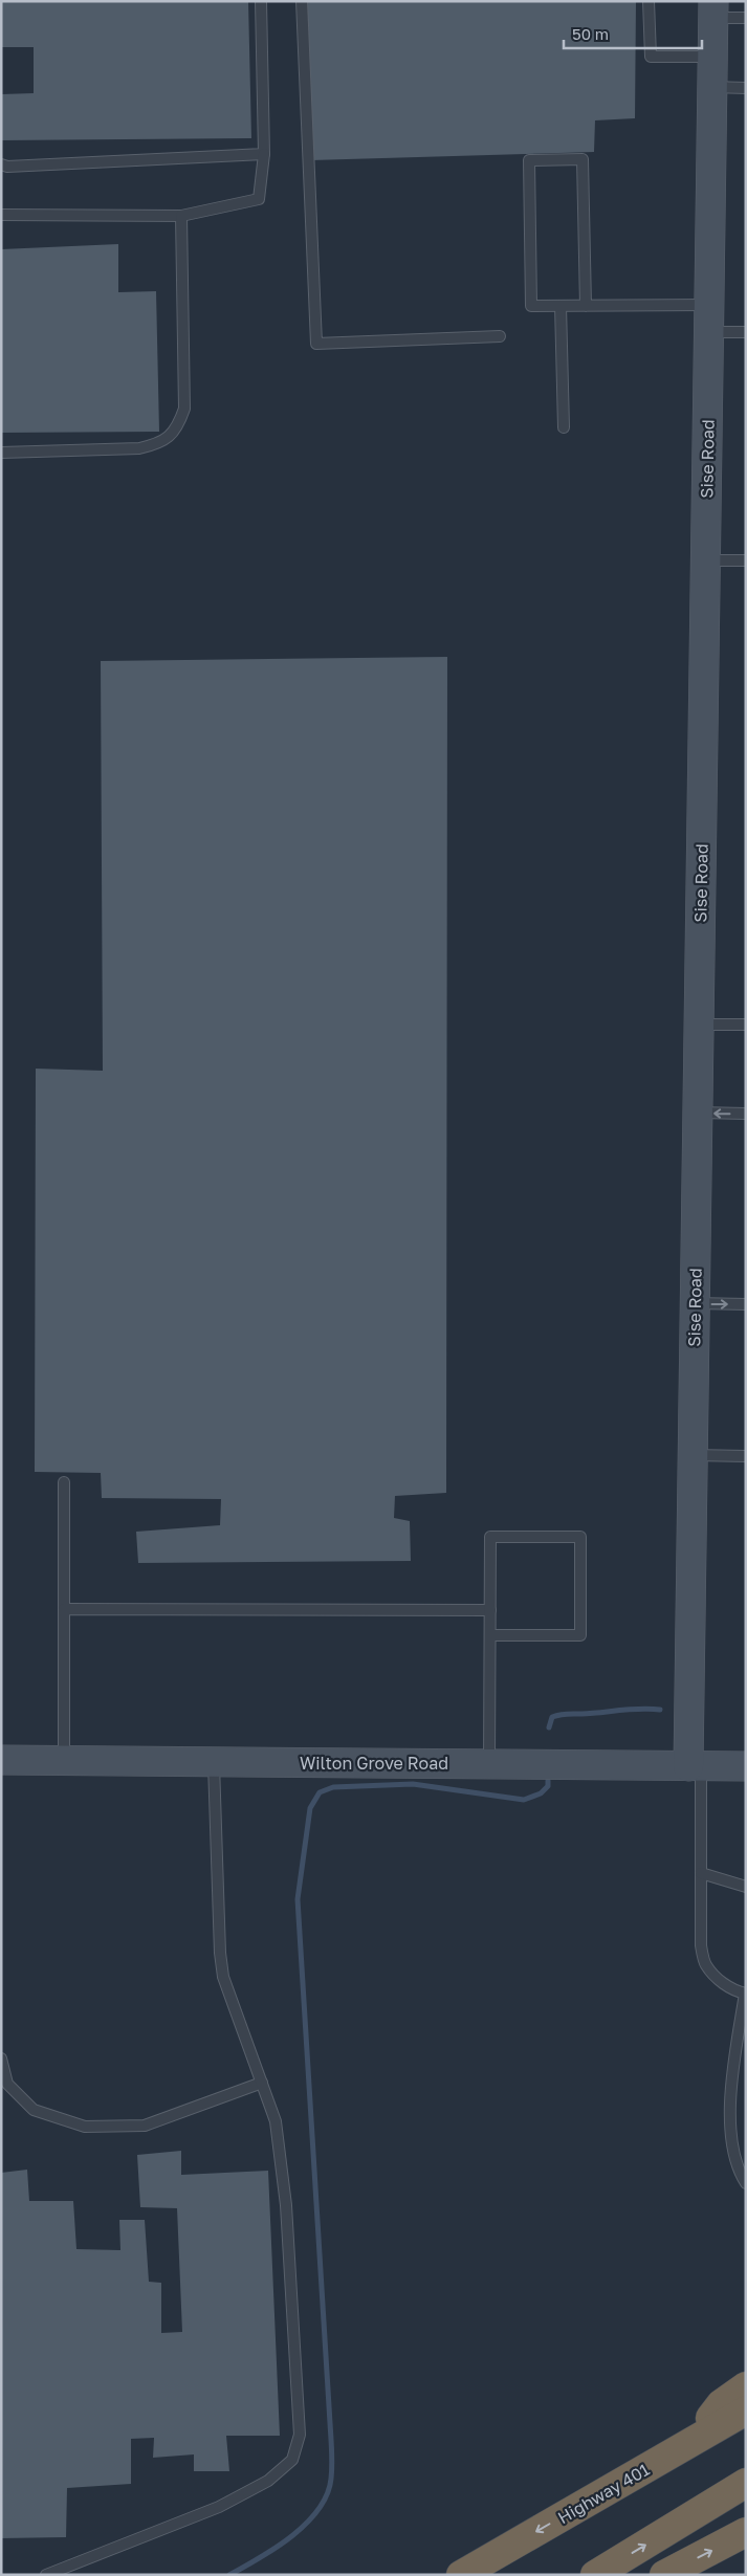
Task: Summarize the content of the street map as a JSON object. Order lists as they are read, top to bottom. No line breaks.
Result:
{"streets":{"highway":["Highway 401"],"street":["Sise Road","Wilton Grove Road"]},"crossings":[["Sise Road","Wilton Grove Road"]],"scale_bar":"50 m"}
